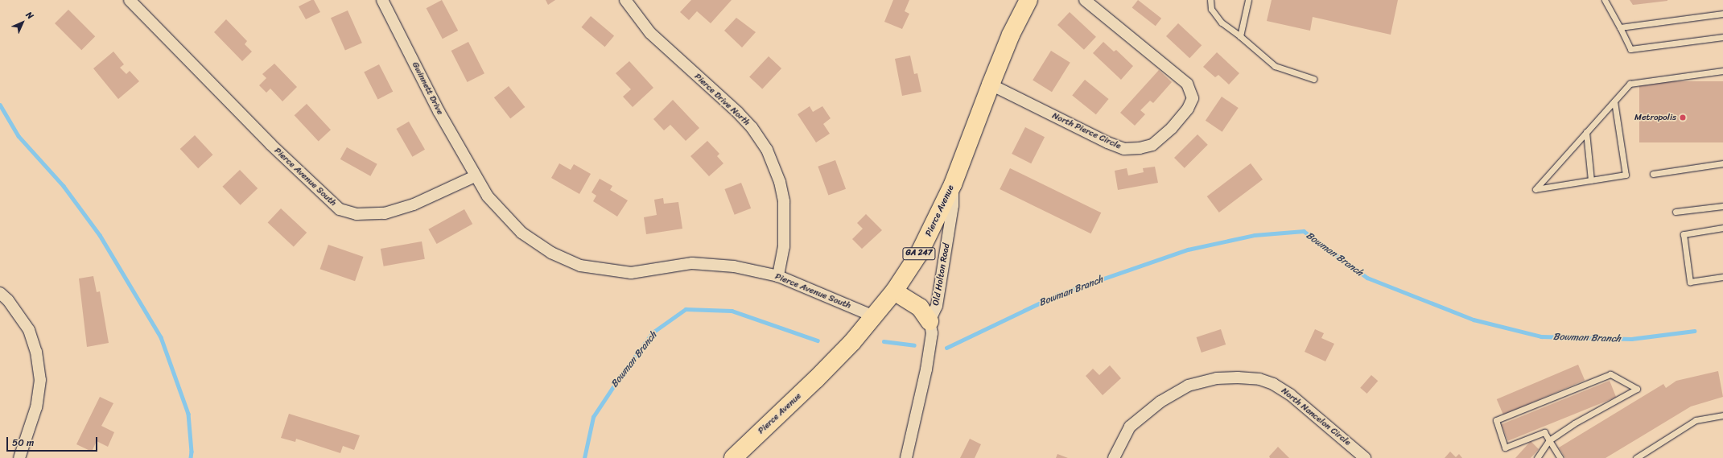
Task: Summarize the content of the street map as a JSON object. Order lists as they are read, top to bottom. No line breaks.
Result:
{"streets":{"main road":["Pierce Avenue","GA 247"],"street":["Gwinnett Drive","Pierce Drive North","North Pierce Circle","Pierce Avenue South","Old Holton Road","North Nancelon Circle"]},"crossings":[["Gwinnett Drive","Pierce Avenue South"],["Pierce Drive North","Pierce Avenue South"],["North Pierce Circle","Pierce Avenue"],["Pierce Avenue South","Pierce Avenue"],["Pierce Avenue","Old Holton Road"]],"water":["Bowman Branch"],"places":["Metropolis"],"scale_bar":"50 m","north":"top right"}
